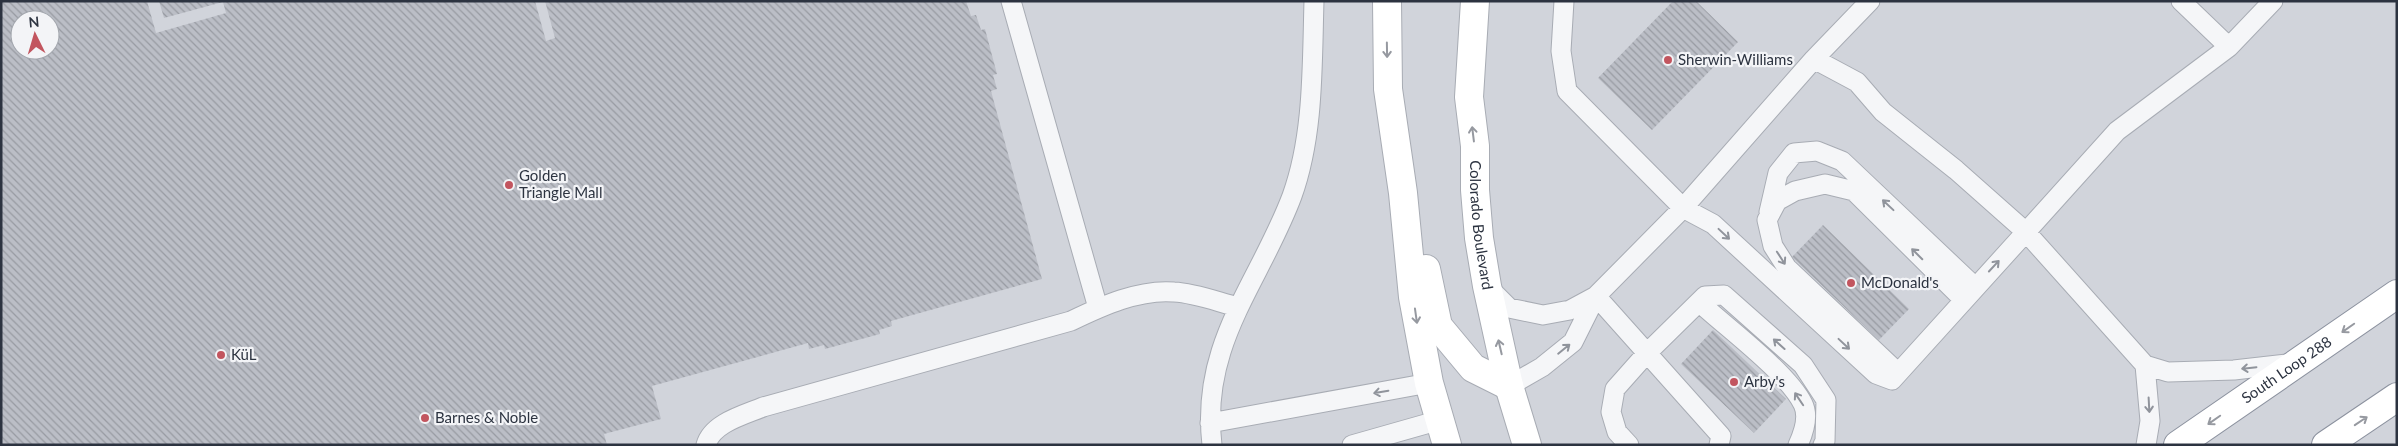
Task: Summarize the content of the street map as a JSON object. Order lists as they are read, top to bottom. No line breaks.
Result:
{"streets":{"main road":["Colorado Boulevard","South Loop 288"]},"places":["Sherwin-Williams","Golden Triangle Mall","McDonald's","KüL","Arby's","Barnes & Noble"],"north":"top"}
